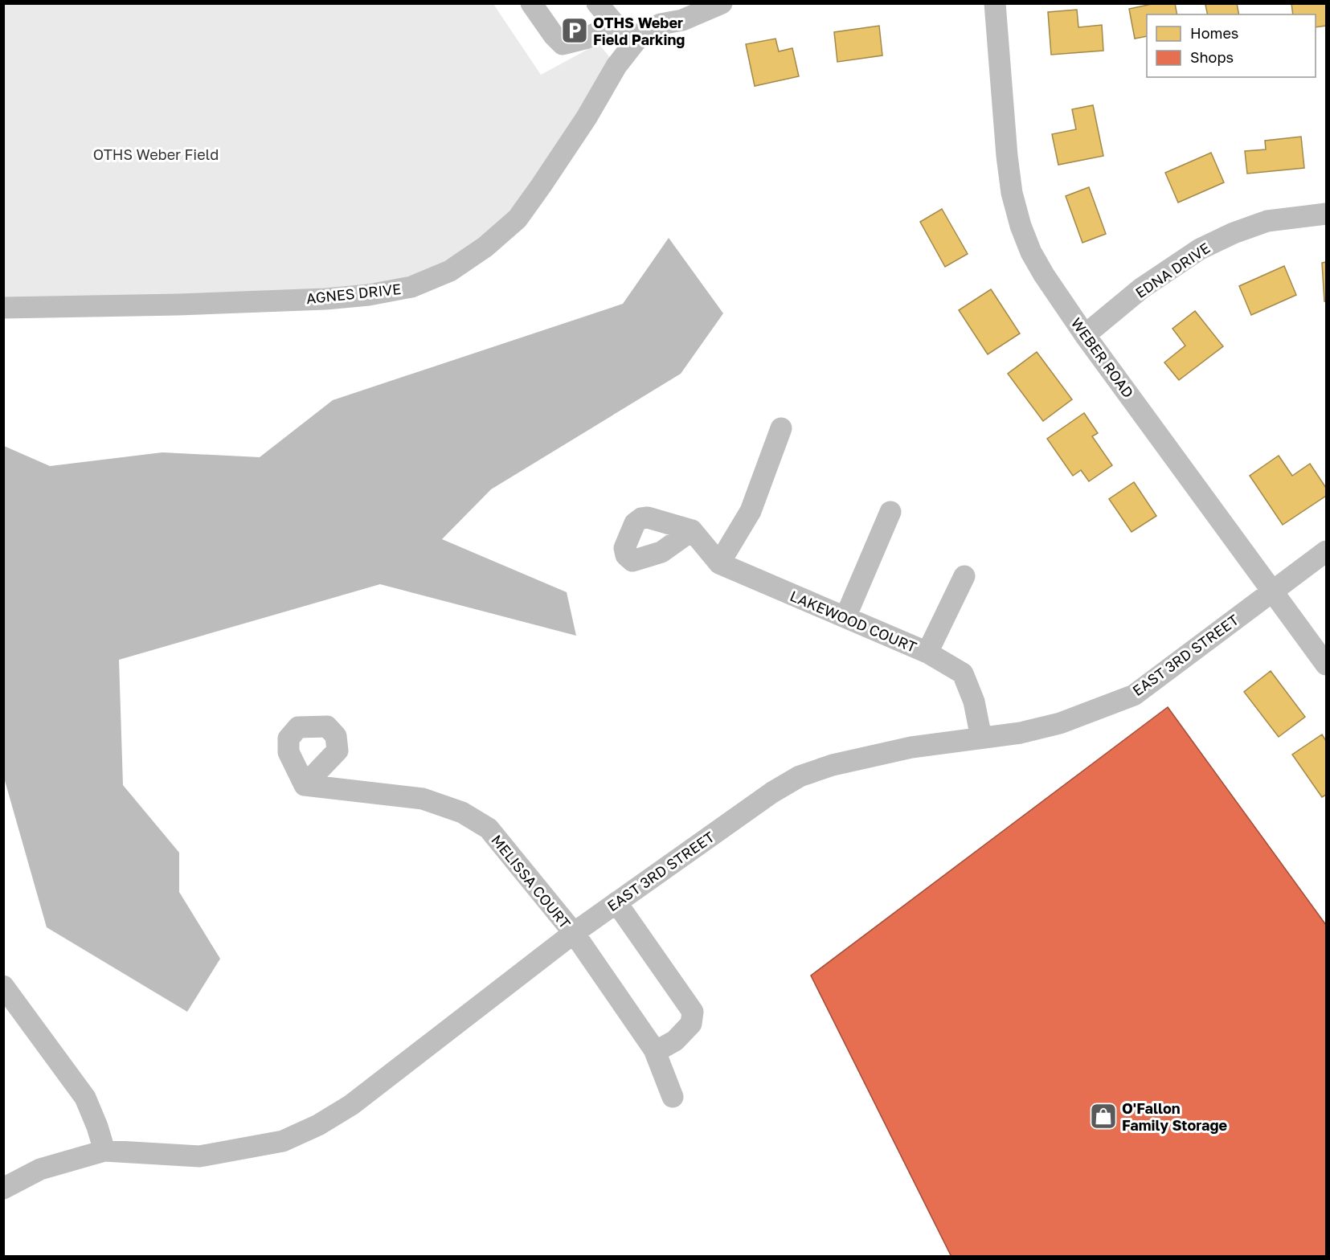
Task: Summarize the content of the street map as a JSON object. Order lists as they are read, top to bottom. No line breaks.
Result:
{"streets":{"street":["EDNA DRIVE","AGNES DRIVE","WEBER ROAD","LAKEWOOD COURT","EAST 3RD STREET","MELISSA COURT"]},"crossings":[["EDNA DRIVE","WEBER ROAD"],["WEBER ROAD","EAST 3RD STREET"],["LAKEWOOD COURT","EAST 3RD STREET"],["EAST 3RD STREET","MELISSA COURT"]],"parks":["OTHS Weber Field"],"places":{"parking":["OTHS Weber Field Parking"],"shop":["O'Fallon Family Storage"]},"legend":["Homes","Shops"]}
